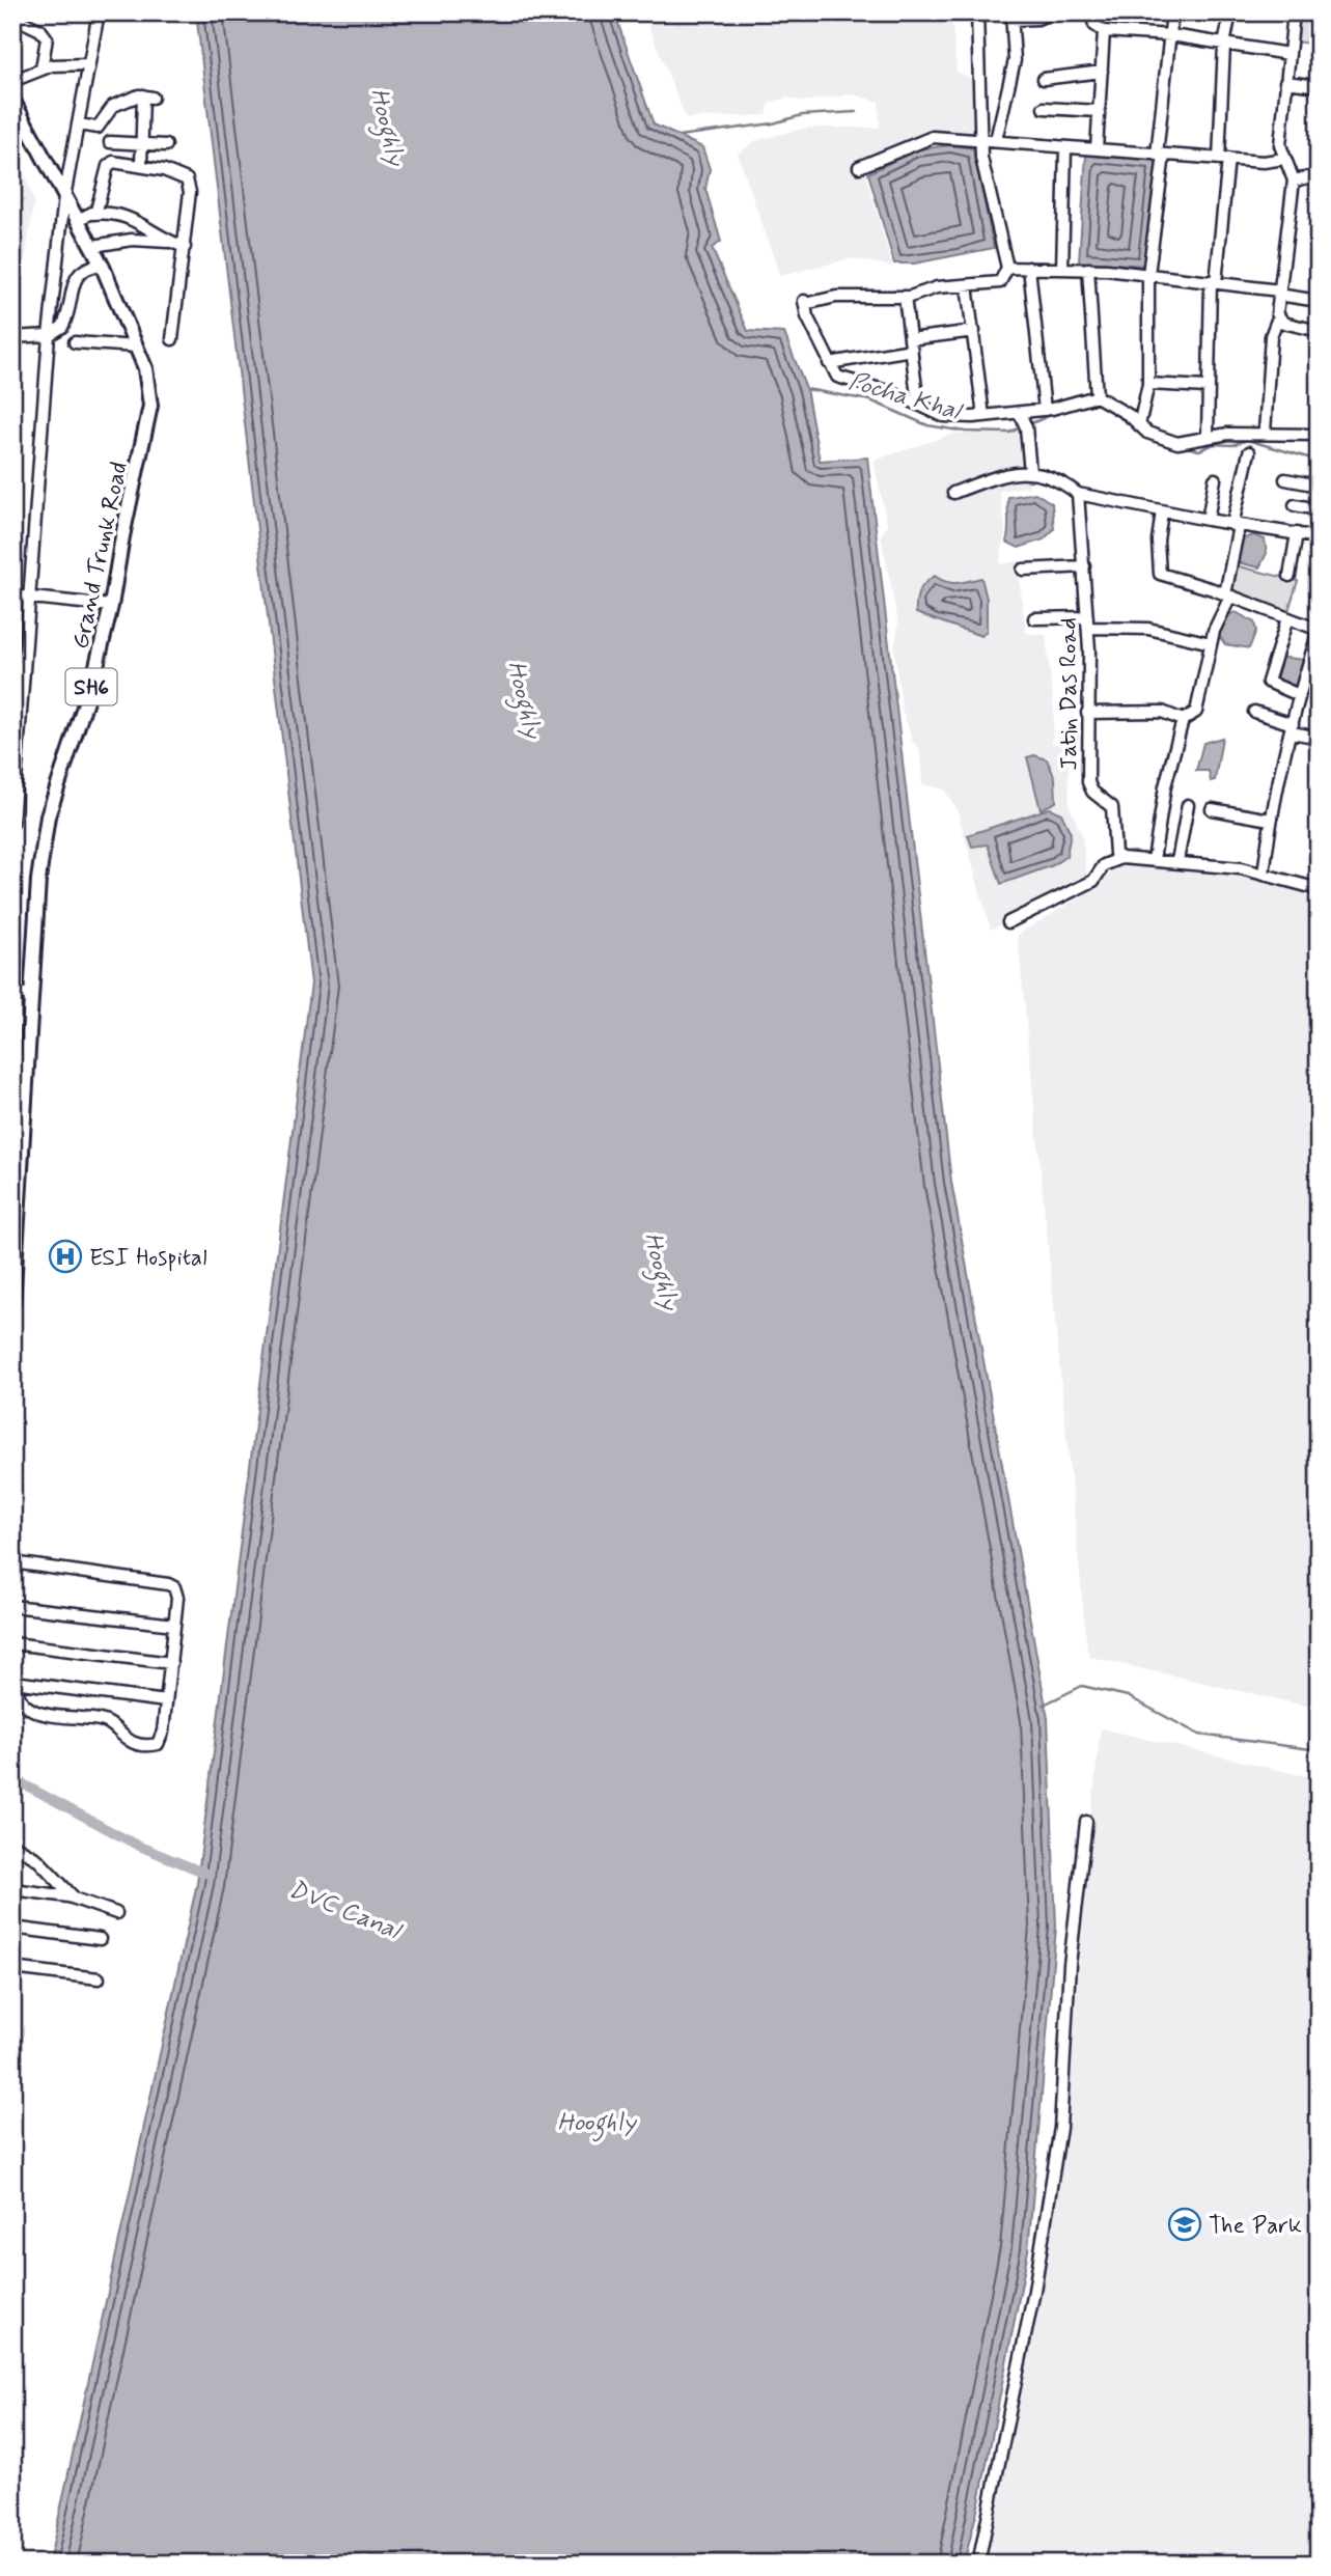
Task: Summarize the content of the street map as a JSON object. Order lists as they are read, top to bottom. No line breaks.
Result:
{"streets":{"main road":["Grand Trunk Road","SH6"],"street":["Jatin Das Road"]},"water":["Hooghly","Pocha Khal","DVC Canal"],"places":{"hospital":["ESI Hospital"],"school or university":["The Park"]}}
